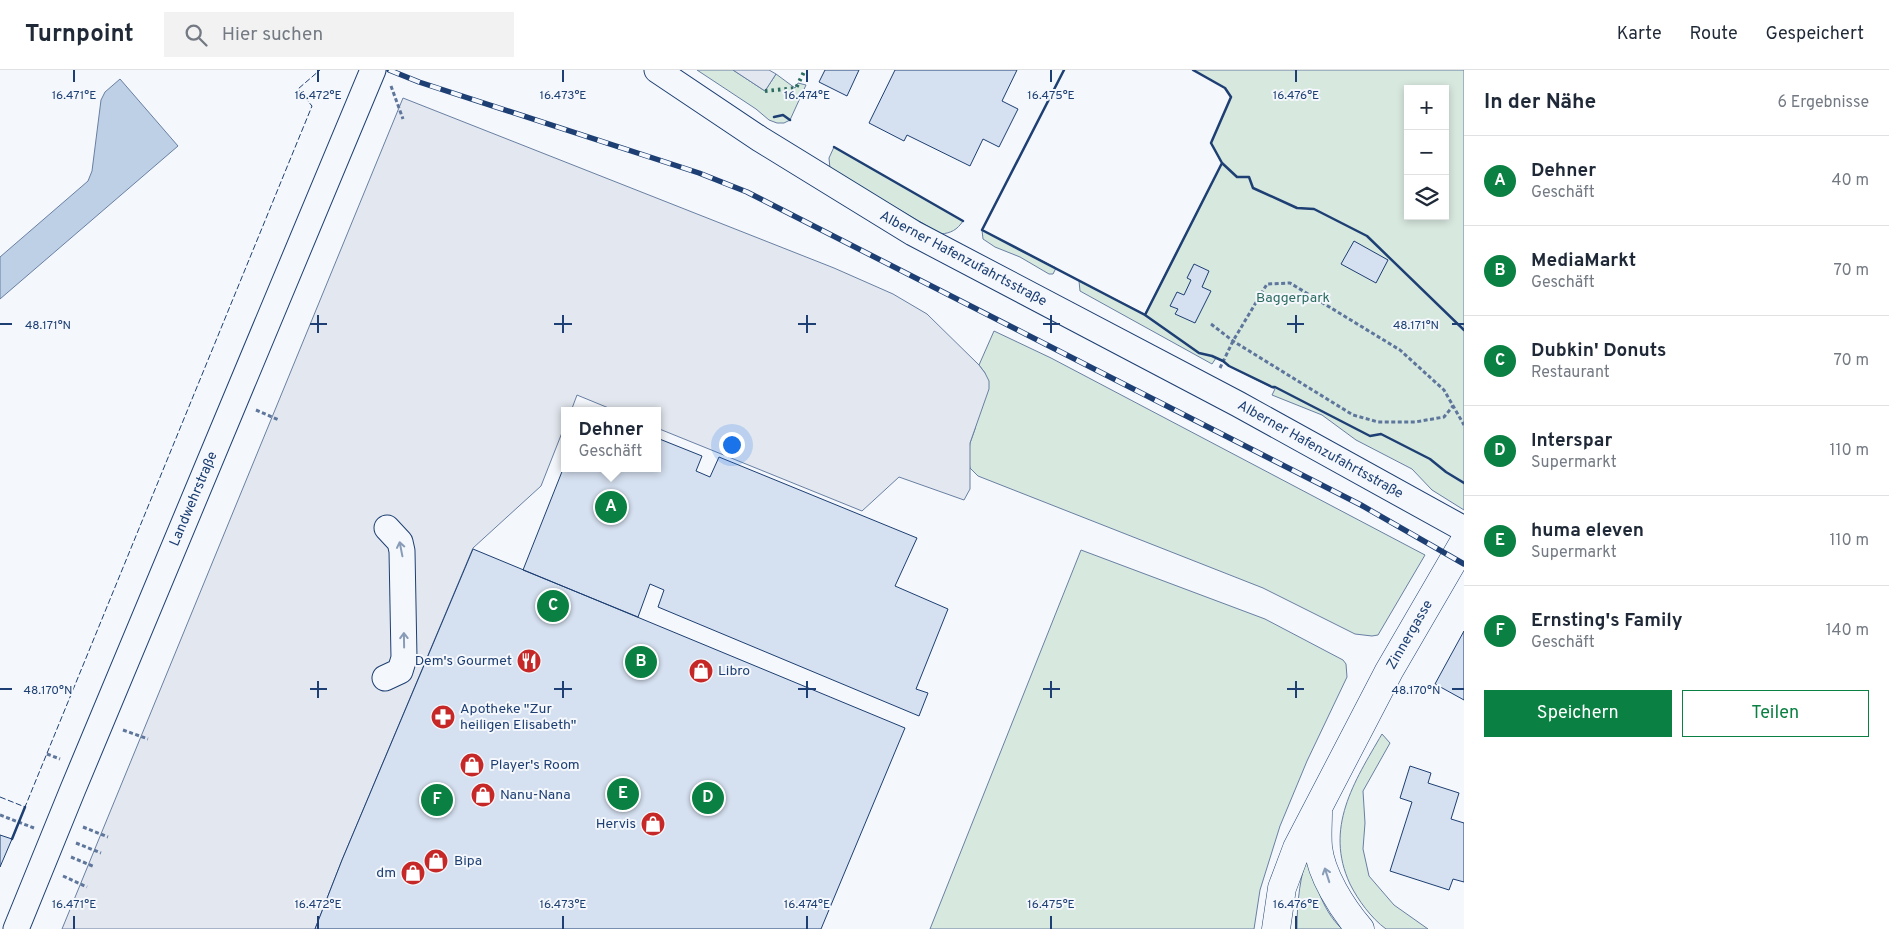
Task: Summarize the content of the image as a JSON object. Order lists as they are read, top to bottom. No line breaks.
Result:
{"streets":{"main road":["Zinnergasse"],"street":["Alberner Hafenzufahrtsstraße","Landwehrstraße"]},"parks":["Baggerpark"],"places":{"restaurant":["Dem's Gourmet"],"shop":["Libro","Player's Room","Nanu-Nana","Hervis","Bipa","dm"],"pharmacy":["Apotheke \"Zur heiligen Elisabeth\""]},"page":{"header":"Turnpoint","search":"Hier suchen","nav":["Karte","Route","Gespeichert"],"heading":["In der Nähe","6 Ergebnisse"],"map_buttons":["+","−"],"list":[{"mark":"A","name":"Dehner","note":"Geschäft","value":"40 m"},{"mark":"B","name":"MediaMarkt","note":"Geschäft","value":"70 m"},{"mark":"C","name":"Dubkin' Donuts","note":"Restaurant","value":"70 m"},{"mark":"D","name":"Interspar","note":"Supermarkt","value":"110 m"},{"mark":"E","name":"huma eleven","note":"Supermarkt","value":"110 m"},{"mark":"F","name":"Ernsting's Family","note":"Geschäft","value":"140 m"}],"popup":["Dehner","Geschäft"],"pins":["A","C","B","E","D","F"],"buttons":["Speichern","Teilen"]},"coordinates":["16.471°E","16.472°E","16.473°E","16.474°E","16.475°E","16.476°E","48.171°N","48.170°N"]}
